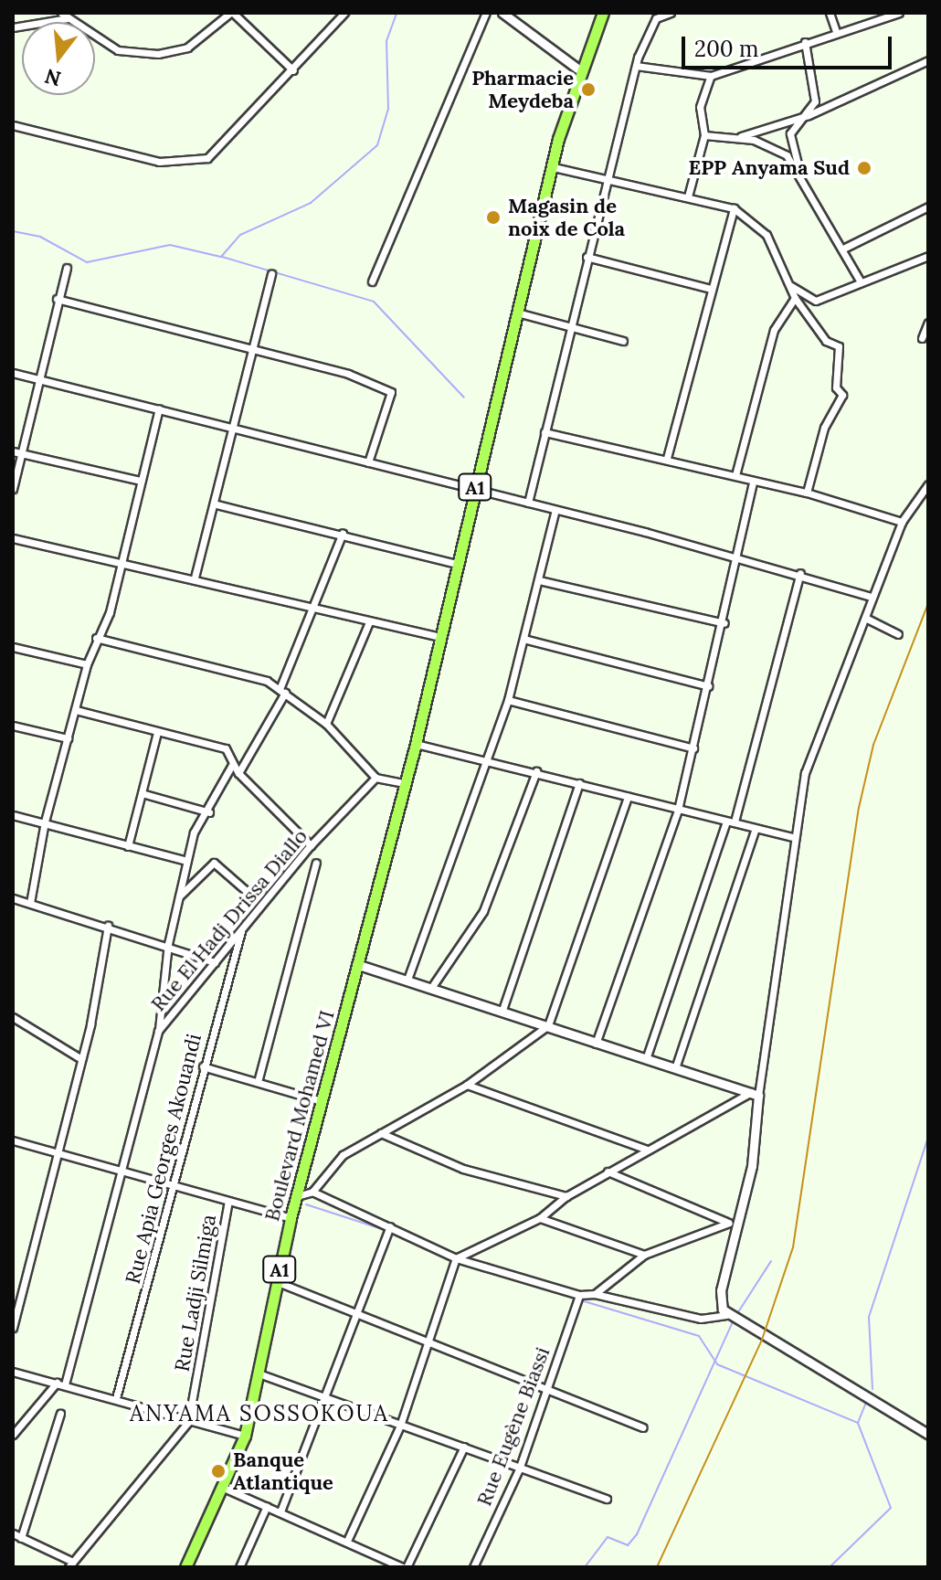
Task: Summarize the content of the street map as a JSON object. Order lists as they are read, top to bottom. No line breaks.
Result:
{"streets":{"main road":["A1","Boulevard Mohamed VI"],"street":["Rue El Hadj Drissa Diallo","Rue Apia Georges Akouandi","Rue Ladji Silmiga","Rue Eugène Biassi"]},"crossings":[["A1","Boulevard Mohamed VI"],["Rue El Hadj Drissa Diallo","Rue Apia Georges Akouandi"]],"districts":["ANYAMA SOSSOKOUA"],"places":["Pharmacie Meydeba","EPP Anyama Sud","Magasin de noix de Cola","Banque Atlantique"],"scale_bar":"200 m","north":"bottom"}
